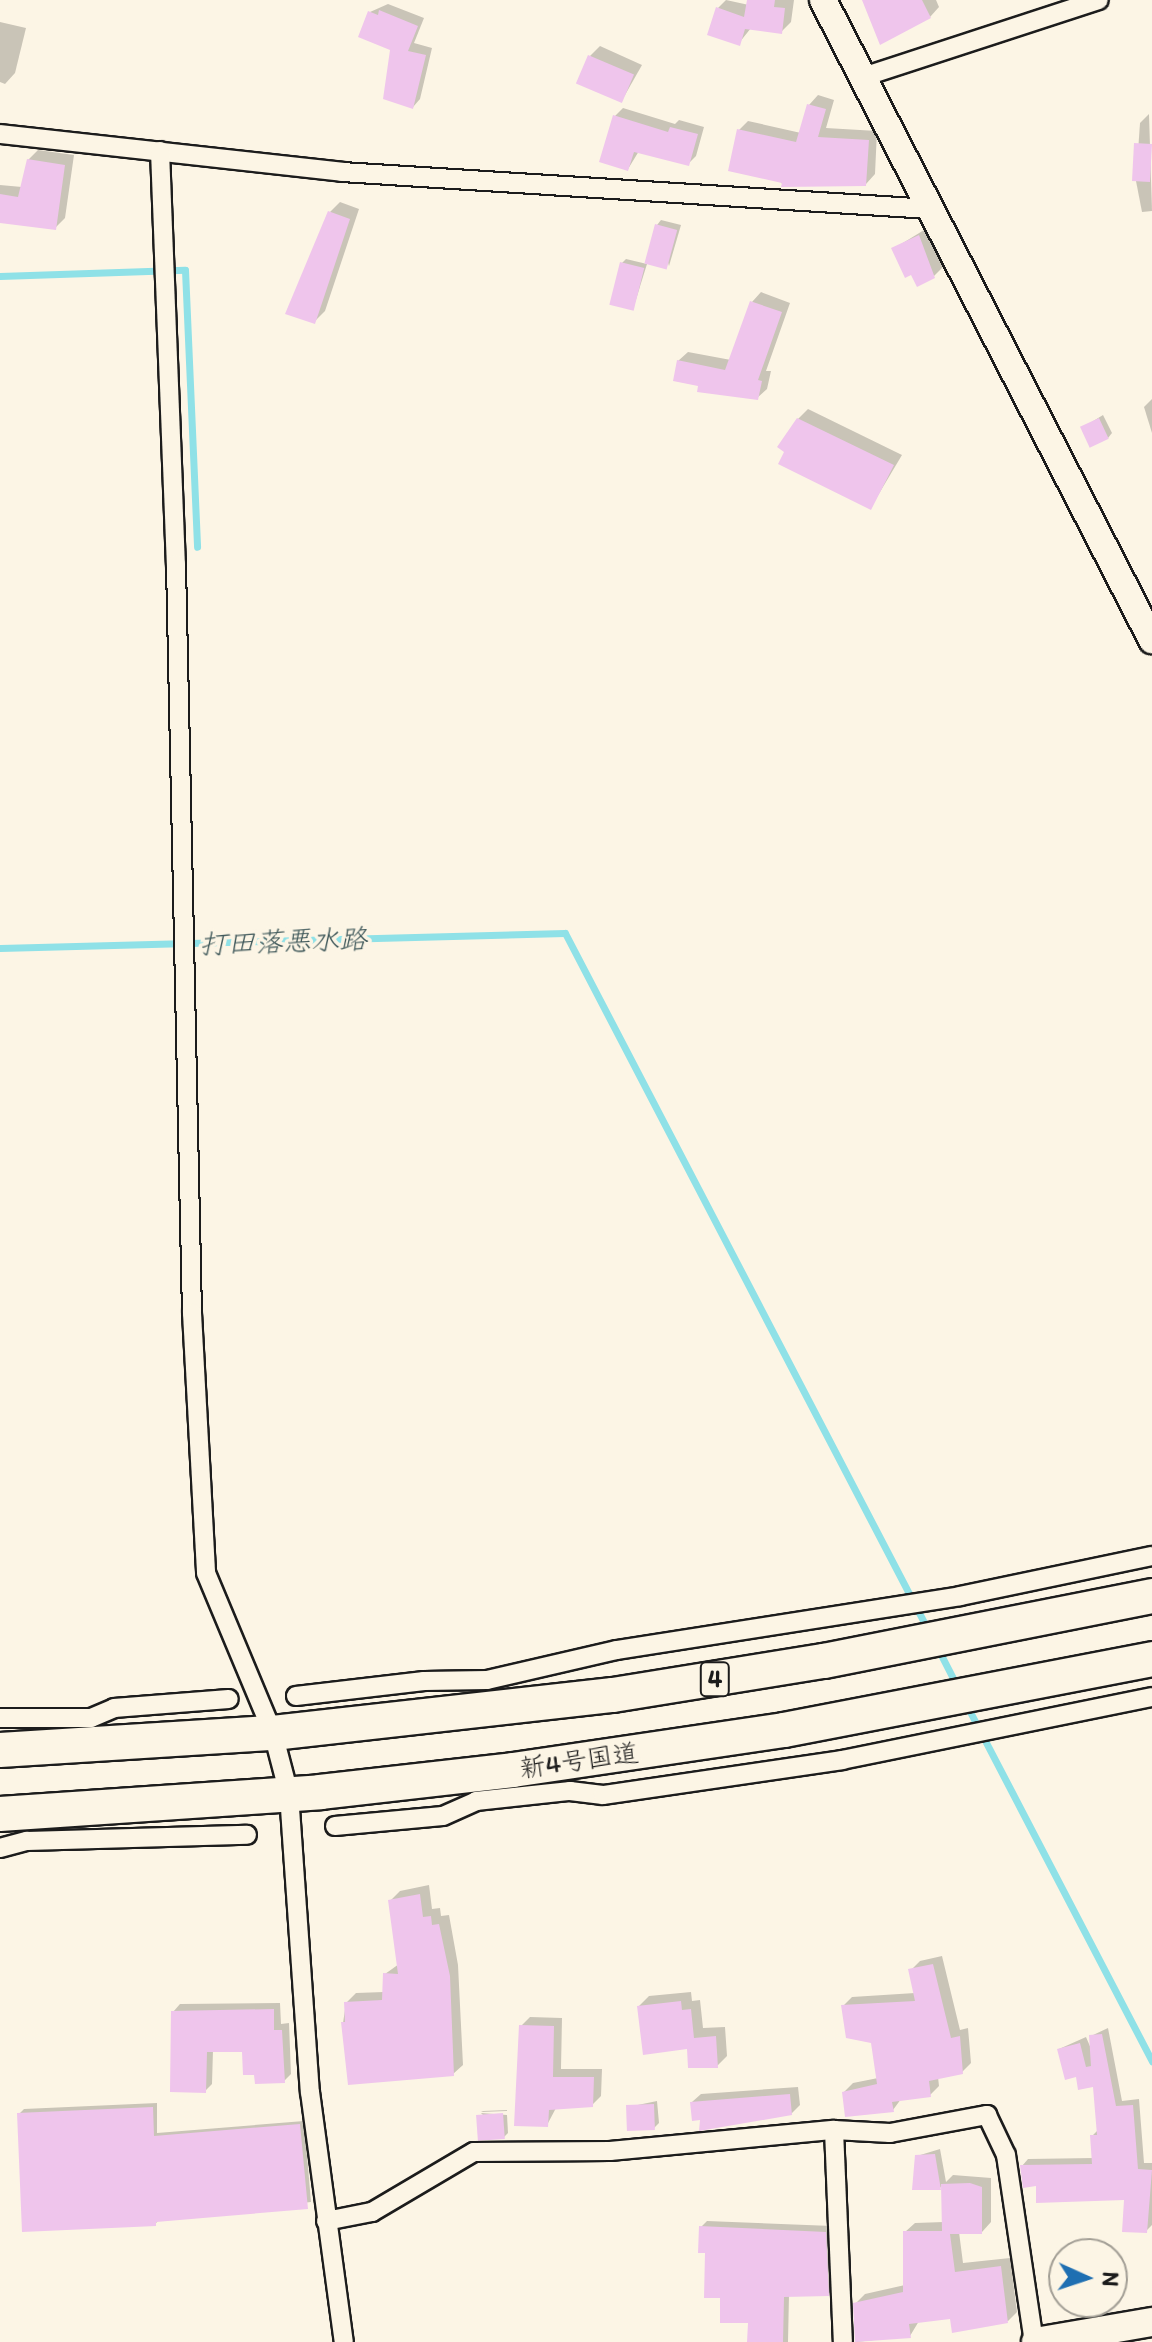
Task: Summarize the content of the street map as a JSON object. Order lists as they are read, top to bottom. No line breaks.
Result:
{"streets":{"highway":["4","新4号国道"]},"water":["打田落悪水路"],"north":"right"}
